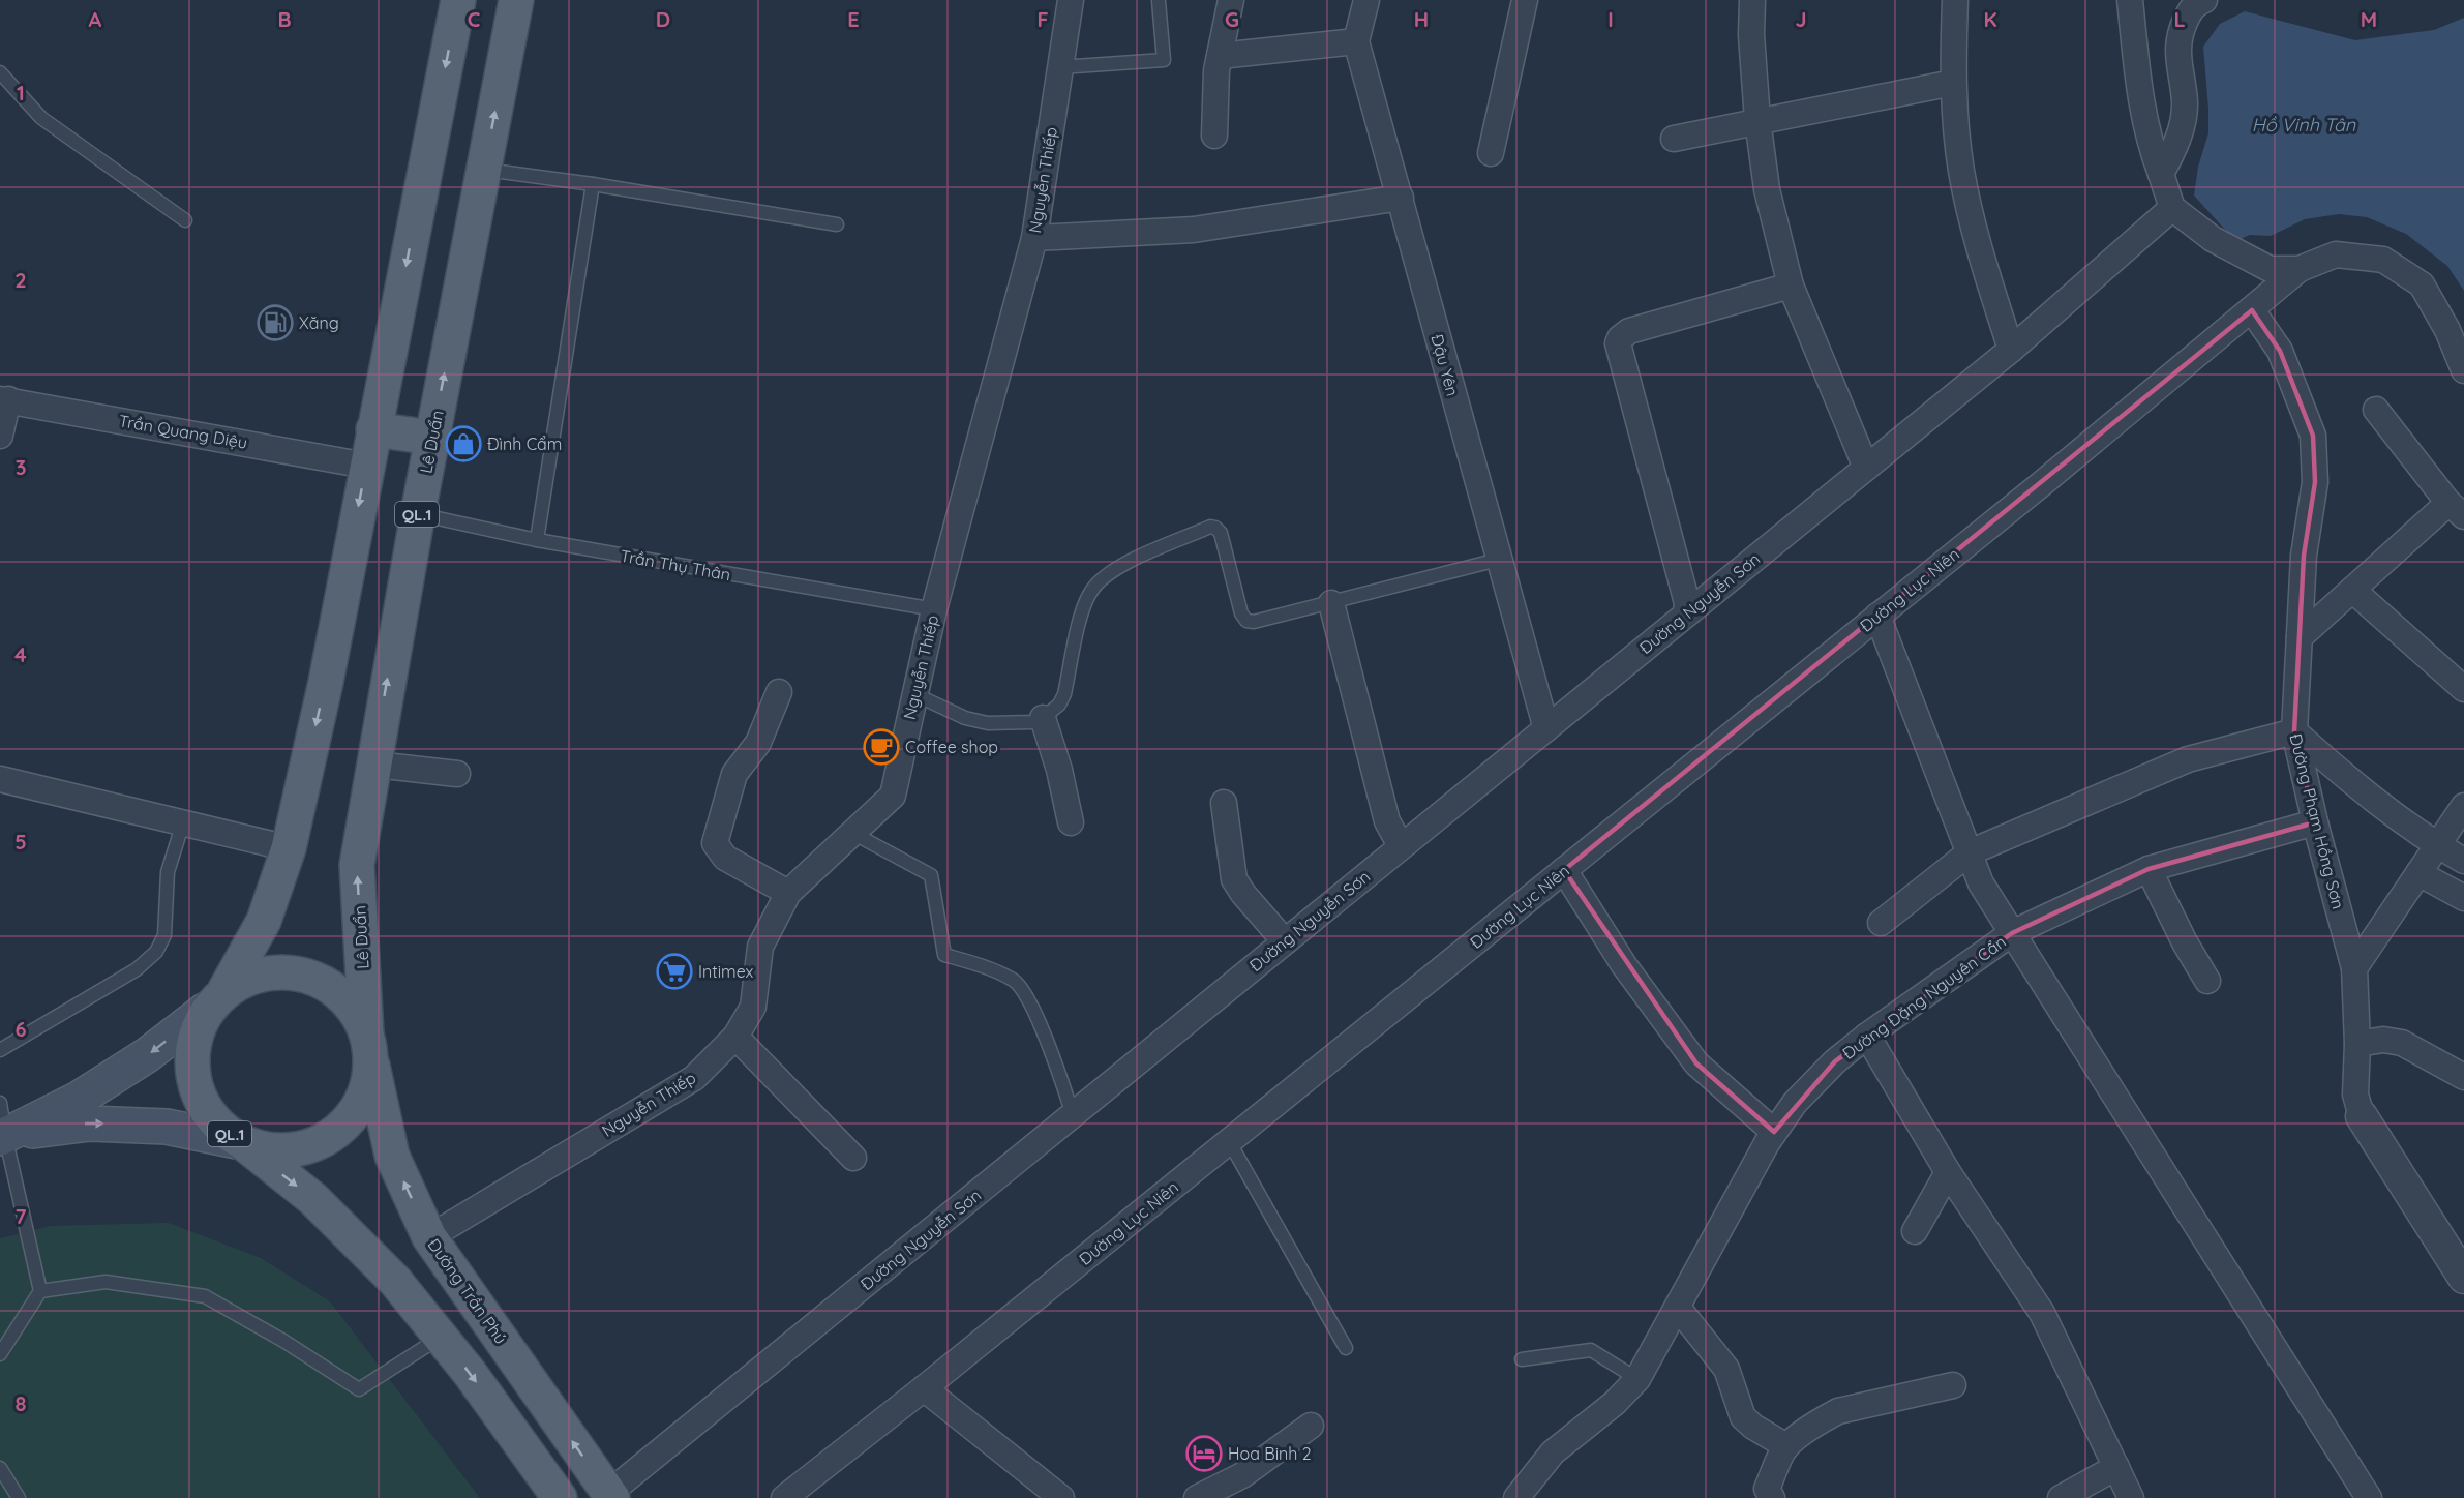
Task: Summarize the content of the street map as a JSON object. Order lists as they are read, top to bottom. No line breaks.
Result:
{"streets":{"main road":["Lê Duẩn","QL.1","Đường Trần Phú"],"street":["Nguyễn Thiếp","Đậu Yên","Trần Quang Diệu","Đường Lục Niên","Đường Nguyễn Sơn","Đường Phạm Hồng Sơn","Đường Đặng Nguyên Cẩn"],"lane":["Trần Thụ Thân"]},"crossings":[["Nguyễn Thiếp","Trần Thụ Thân"],["Nguyễn Thiếp","Đường Trần Phú"],["Đậu Yên","Đường Nguyễn Sơn"],["Trần Quang Diệu","QL.1"],["Lê Duẩn","QL.1"],["Lê Duẩn","Trần Thụ Thân"],["Lê Duẩn","Đường Trần Phú"],["QL.1","Đường Trần Phú"],["Đường Lục Niên","Đường Phạm Hồng Sơn"],["Đường Nguyễn Sơn","Đường Trần Phú"],["Đường Phạm Hồng Sơn","Đường Đặng Nguyên Cẩn"]],"water":["Hồ Vinh Tân"],"places":{"fuel station":["Xăng"],"shop":["Đình Cẩm"],"cafe":["Coffee shop"],"supermarket":["Intimex"],"hotel":["Hoa Binh 2"]},"grid":{"columns":["A","B","C","D","E","F","G","H","I","J","K","L","M"],"rows":["1","2","3","4","5","6","7","8"]}}
